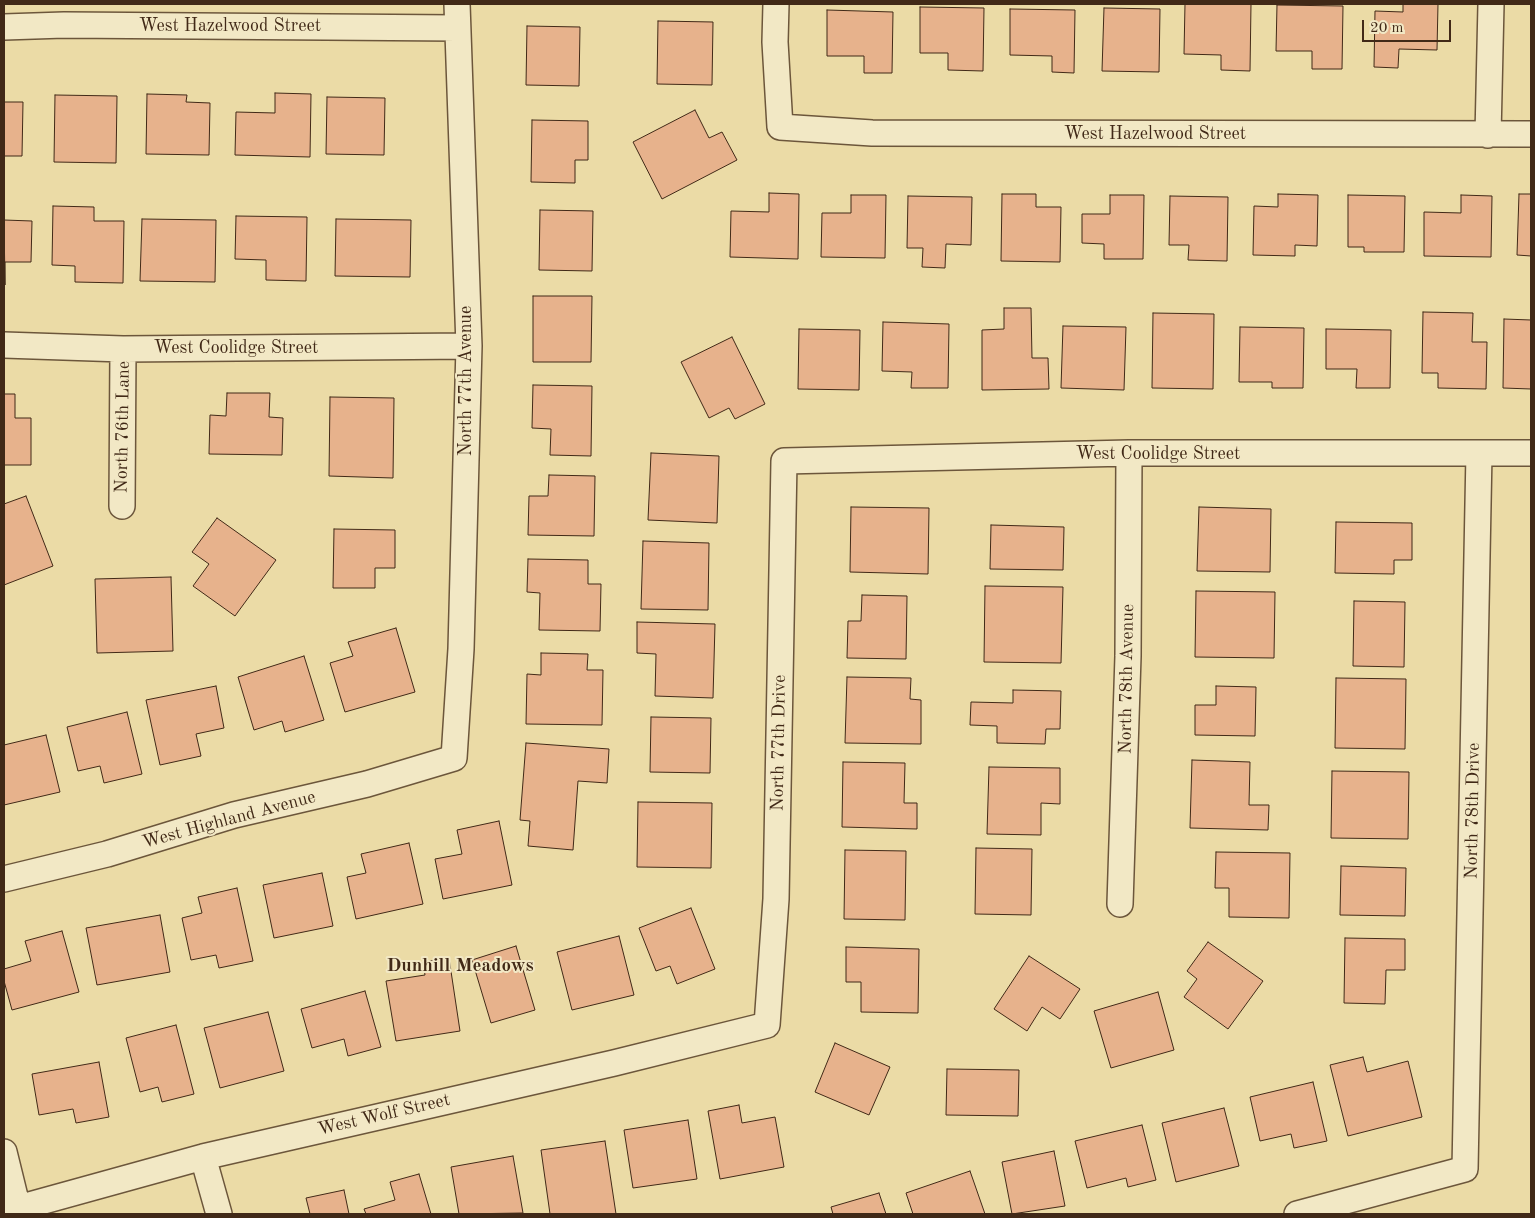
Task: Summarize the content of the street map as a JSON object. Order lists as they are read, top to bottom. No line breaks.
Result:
{"streets":{"street":["West Hazelwood Street","West Coolidge Street","North 77th Avenue","North 76th Lane","North 78th Avenue","North 77th Drive","North 78th Drive","West Highland Avenue","West Wolf Street"]},"crossings":[["West Hazelwood Street","North 77th Avenue"],["West Coolidge Street","North 77th Avenue"],["West Coolidge Street","North 76th Lane"],["West Coolidge Street","North 78th Avenue"],["West Coolidge Street","North 77th Drive"],["West Coolidge Street","North 78th Drive"],["North 77th Avenue","West Highland Avenue"],["North 77th Drive","West Wolf Street"]],"districts":["Dunhill Meadows"],"scale_bar":"20 m"}
